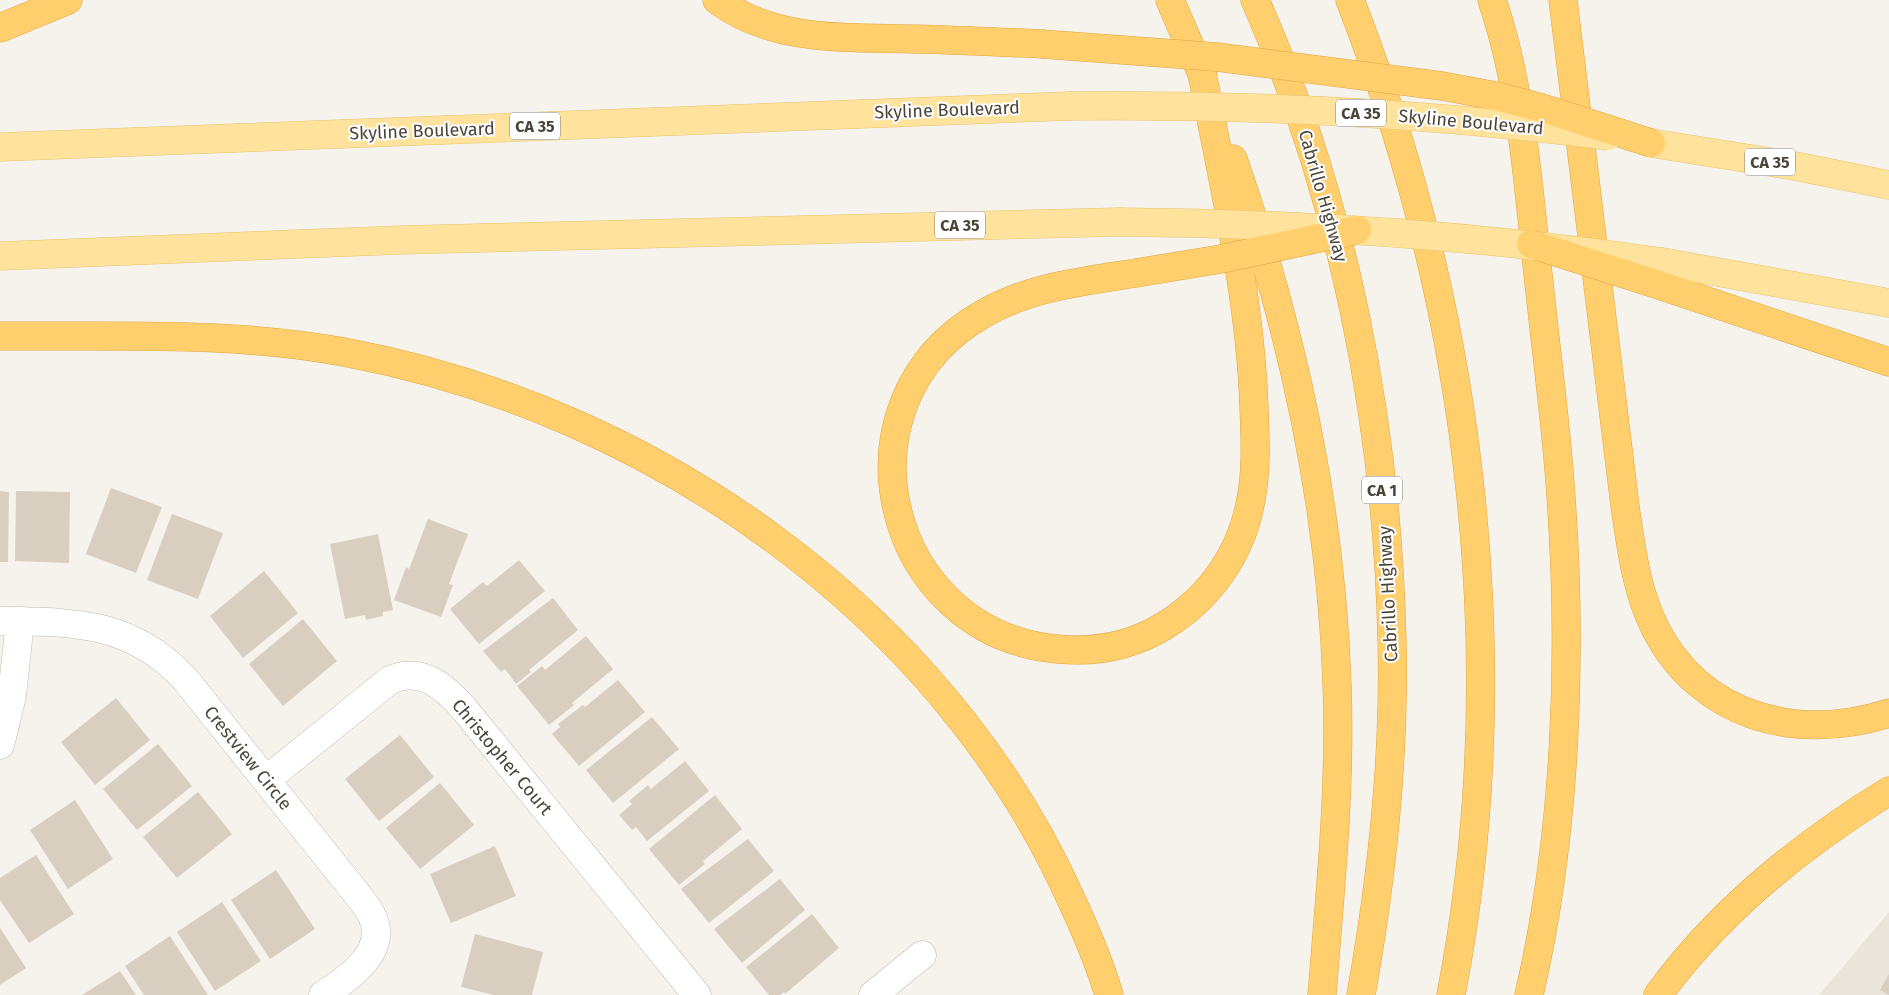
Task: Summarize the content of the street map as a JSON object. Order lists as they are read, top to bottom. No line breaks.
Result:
{"streets":{"highway":["Cabrillo Highway","CA 1"],"main road":["Skyline Boulevard","CA 35"],"street":["Christopher Court","Crestview Circle"]},"crossings":[["Christopher Court","Crestview Circle"]]}
